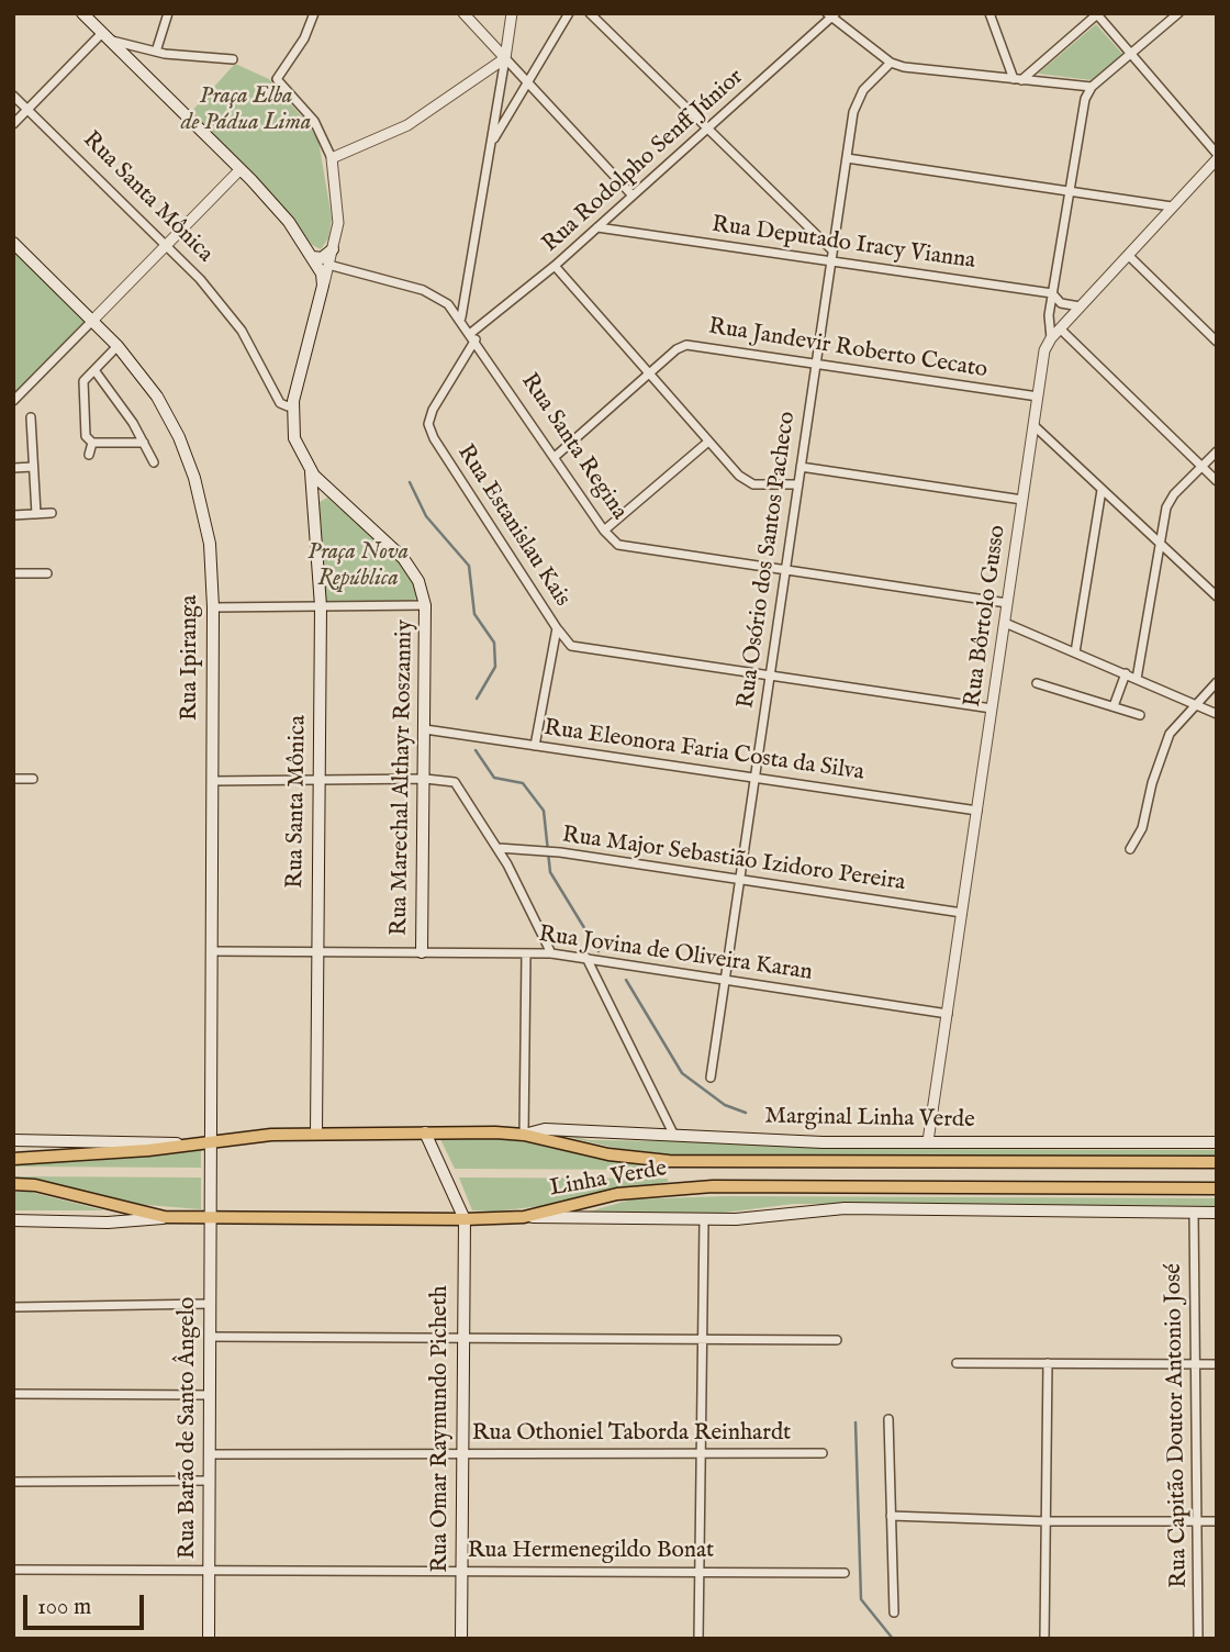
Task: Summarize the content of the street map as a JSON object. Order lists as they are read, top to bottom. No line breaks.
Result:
{"streets":{"highway":["Linha Verde"],"main road":["Rua Santa Mônica","Rua Ipiranga","Rua Marechal Althayr Roszanniy","Marginal Linha Verde","Rua Barão de Santo Ângelo","Rua Omar Raymundo Picheth"],"street":["Rua Rodolpho Senff Júnior","Rua Deputado Iracy Vianna","Rua Jandevir Roberto Cecato","Rua Santa Regina","Rua Estanislau Kais","Rua Osório dos Santos Pacheco","Rua Bôrtolo Gusso","Rua Eleonora Faria Costa da Silva","Rua Major Sebastião Izidoro Pereira","Rua Jovina de Oliveira Karan","Rua Capitão Doutor Antonio José","Rua Othoniel Taborda Reinhardt","Rua Hermenegildo Bonat"]},"crossings":[["Rua Rodolpho Senff Júnior","Rua Deputado Iracy Vianna"],["Rua Rodolpho Senff Júnior","Rua Santa Regina"],["Rua Rodolpho Senff Júnior","Rua Estanislau Kais"],["Rua Santa Mônica","Rua Marechal Althayr Roszanniy"],["Rua Santa Mônica","Rua Jovina de Oliveira Karan"],["Rua Santa Mônica","Linha Verde"],["Rua Deputado Iracy Vianna","Rua Osório dos Santos Pacheco"],["Rua Deputado Iracy Vianna","Rua Bôrtolo Gusso"],["Rua Jandevir Roberto Cecato","Rua Santa Regina"],["Rua Jandevir Roberto Cecato","Rua Osório dos Santos Pacheco"],["Rua Jandevir Roberto Cecato","Rua Bôrtolo Gusso"],["Rua Santa Regina","Rua Estanislau Kais"],["Rua Santa Regina","Rua Osório dos Santos Pacheco"],["Rua Santa Regina","Rua Bôrtolo Gusso"],["Rua Santa Regina","Rua Marechal Althayr Roszanniy"],["Rua Estanislau Kais","Rua Eleonora Faria Costa da Silva"],["Rua Osório dos Santos Pacheco","Rua Eleonora Faria Costa da Silva"],["Rua Osório dos Santos Pacheco","Rua Major Sebastião Izidoro Pereira"],["Rua Osório dos Santos Pacheco","Rua Jovina de Oliveira Karan"],["Rua Bôrtolo Gusso","Rua Eleonora Faria Costa da Silva"],["Rua Bôrtolo Gusso","Rua Major Sebastião Izidoro Pereira"],["Rua Bôrtolo Gusso","Rua Jovina de Oliveira Karan"],["Rua Bôrtolo Gusso","Marginal Linha Verde"],["Rua Ipiranga","Rua Jovina de Oliveira Karan"],["Rua Ipiranga","Linha Verde"],["Rua Ipiranga","Rua Barão de Santo Ângelo"],["Rua Eleonora Faria Costa da Silva","Rua Marechal Althayr Roszanniy"],["Rua Marechal Althayr Roszanniy","Rua Jovina de Oliveira Karan"],["Marginal Linha Verde","Linha Verde"],["Linha Verde","Rua Barão de Santo Ângelo"],["Linha Verde","Rua Omar Raymundo Picheth"],["Rua Barão de Santo Ângelo","Rua Othoniel Taborda Reinhardt"],["Rua Barão de Santo Ângelo","Rua Hermenegildo Bonat"],["Rua Omar Raymundo Picheth","Rua Othoniel Taborda Reinhardt"],["Rua Omar Raymundo Picheth","Rua Hermenegildo Bonat"]],"parks":["Praça Elba de Pádua Lima","Praça Nova República"],"scale_bar":"100 m"}
